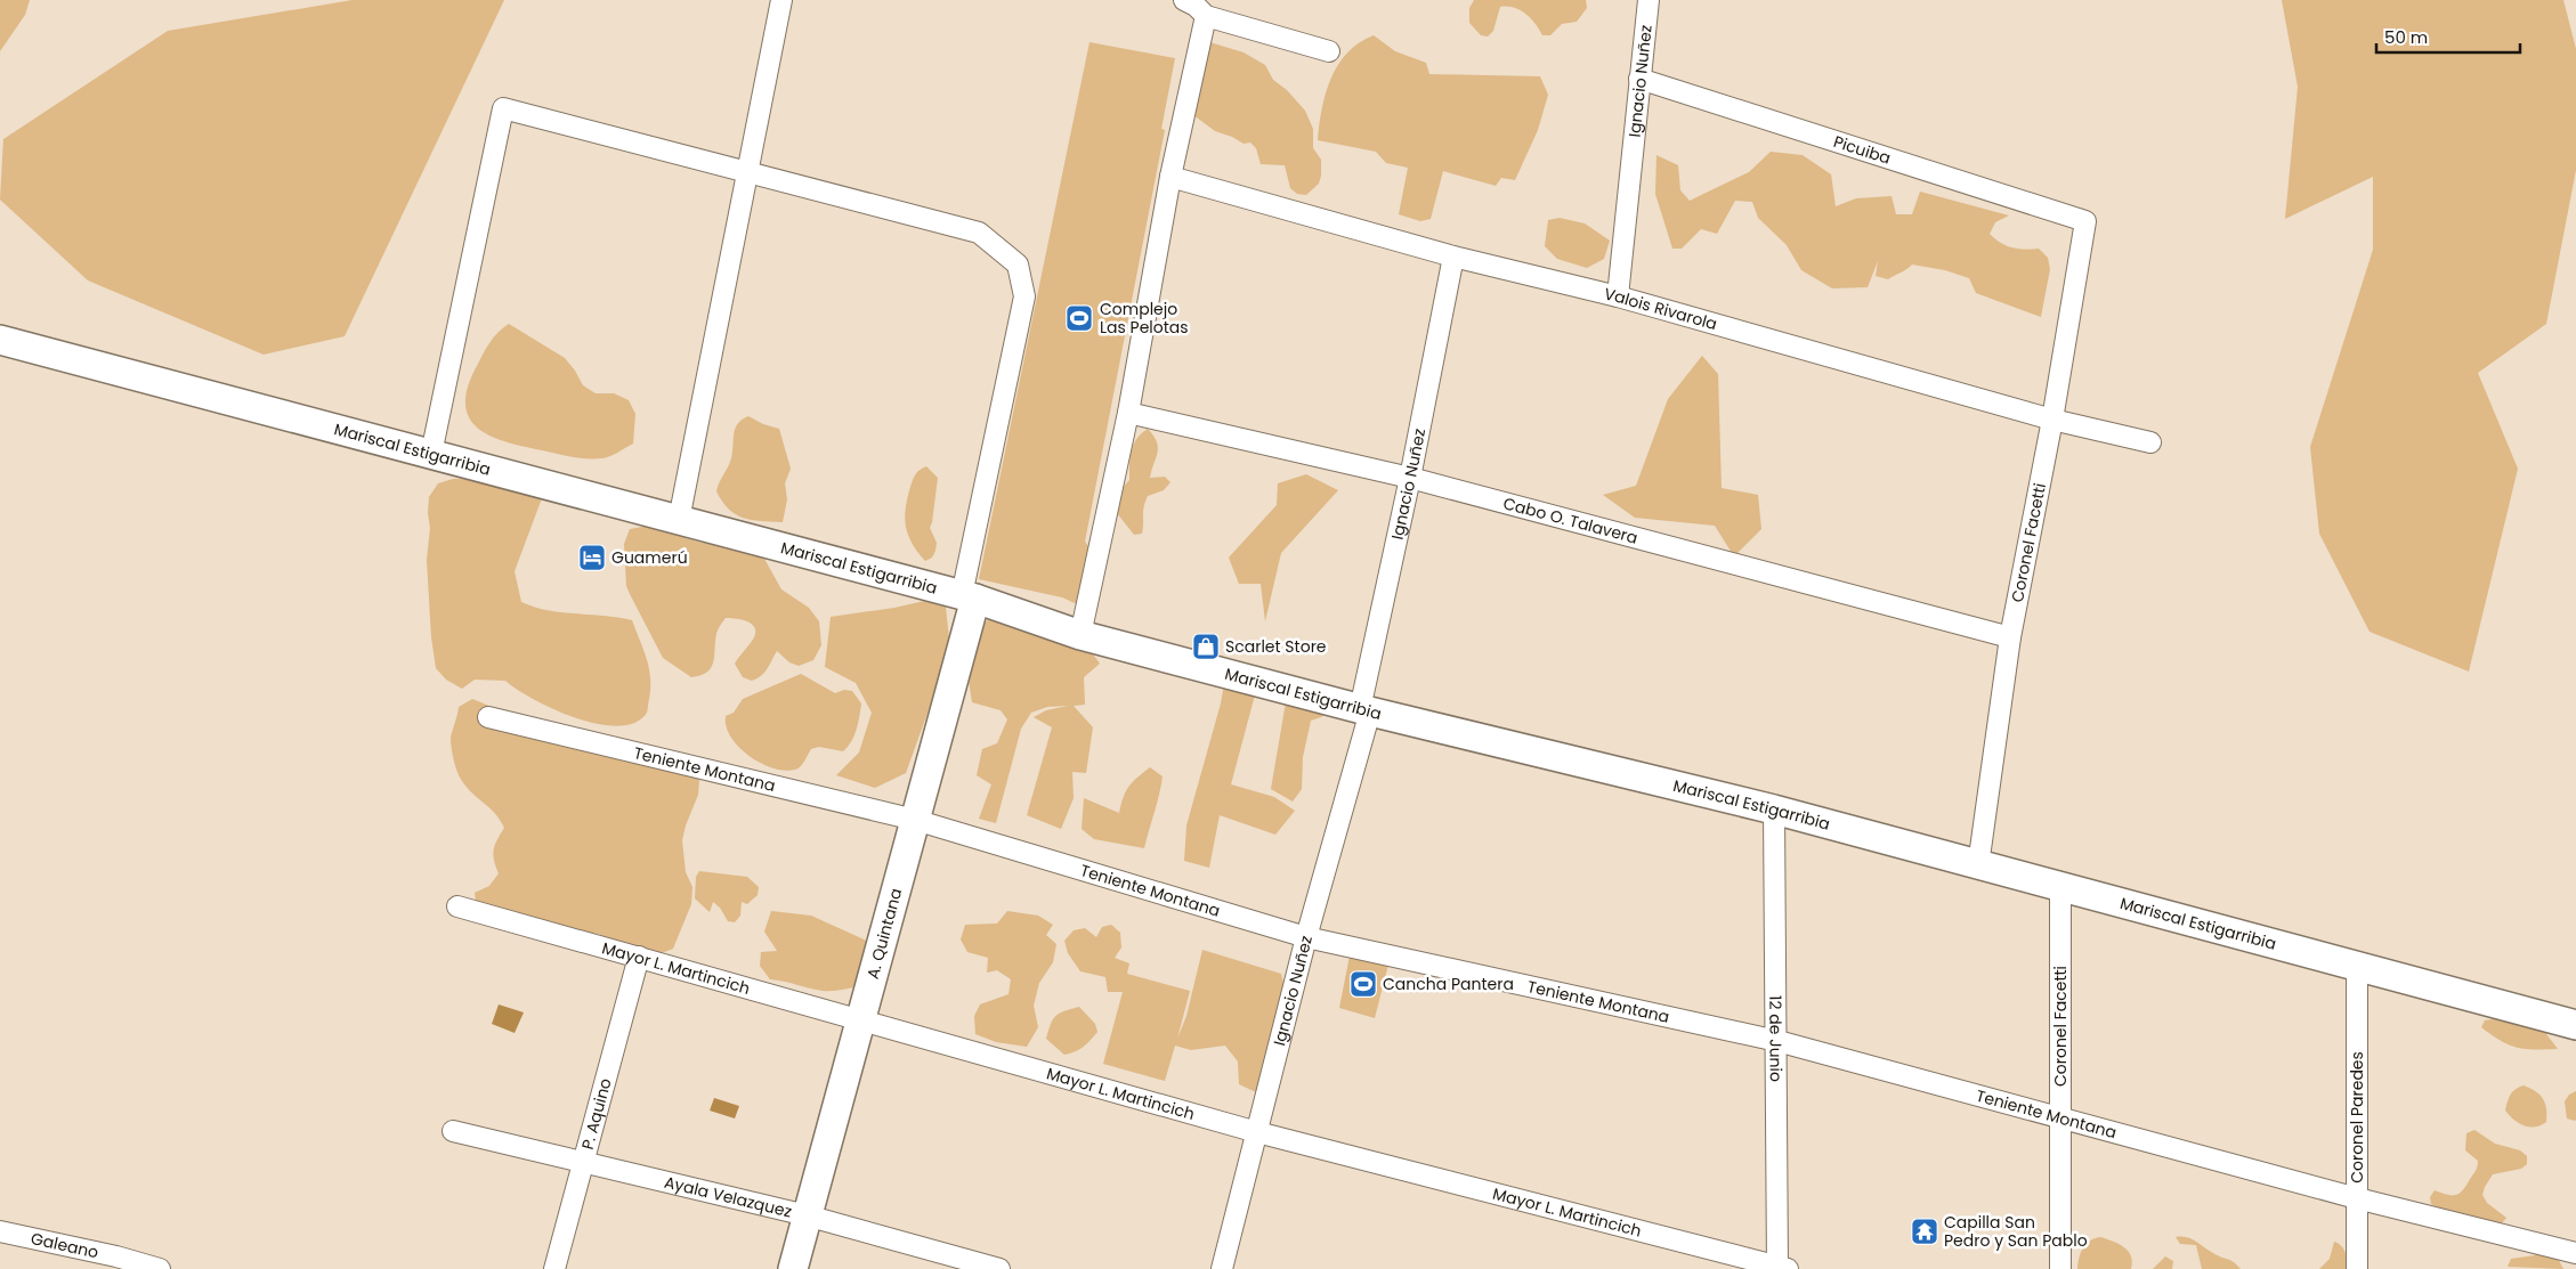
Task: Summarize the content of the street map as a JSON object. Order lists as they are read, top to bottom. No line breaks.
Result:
{"streets":{"street":["Ignacio Nuñez","Picuiba","Valois Rivarola","Mariscal Estigarribia","Cabo O. Talavera","Coronel Facetti","Teniente Montana","A. Quintana","Mayor L. Martincich","12 de Junio","P. Aquino","Coronel Paredes","Ayala Velazquez","Galeano"]},"crossings":[["Ignacio Nuñez","Picuiba"],["Ignacio Nuñez","Valois Rivarola"],["Ignacio Nuñez","Mariscal Estigarribia"],["Ignacio Nuñez","Cabo O. Talavera"],["Ignacio Nuñez","Teniente Montana"],["Ignacio Nuñez","Mayor L. Martincich"],["Picuiba","Coronel Facetti"],["Valois Rivarola","Coronel Facetti"],["Mariscal Estigarribia","Coronel Facetti"],["Mariscal Estigarribia","A. Quintana"],["Mariscal Estigarribia","12 de Junio"],["Mariscal Estigarribia","Coronel Paredes"],["Cabo O. Talavera","Coronel Facetti"],["Coronel Facetti","Teniente Montana"],["Teniente Montana","A. Quintana"],["Teniente Montana","12 de Junio"],["Teniente Montana","Coronel Paredes"],["A. Quintana","Mayor L. Martincich"],["A. Quintana","Ayala Velazquez"],["Mayor L. Martincich","12 de Junio"],["Mayor L. Martincich","P. Aquino"],["P. Aquino","Ayala Velazquez"]],"places":{"sports":["Complejo Las Pelotas","Cancha Pantera"],"hotel":["Guamerú"],"shop":["Scarlet Store"],"temple":["Capilla San Pedro y San Pablo"]},"scale_bar":"50 m"}
